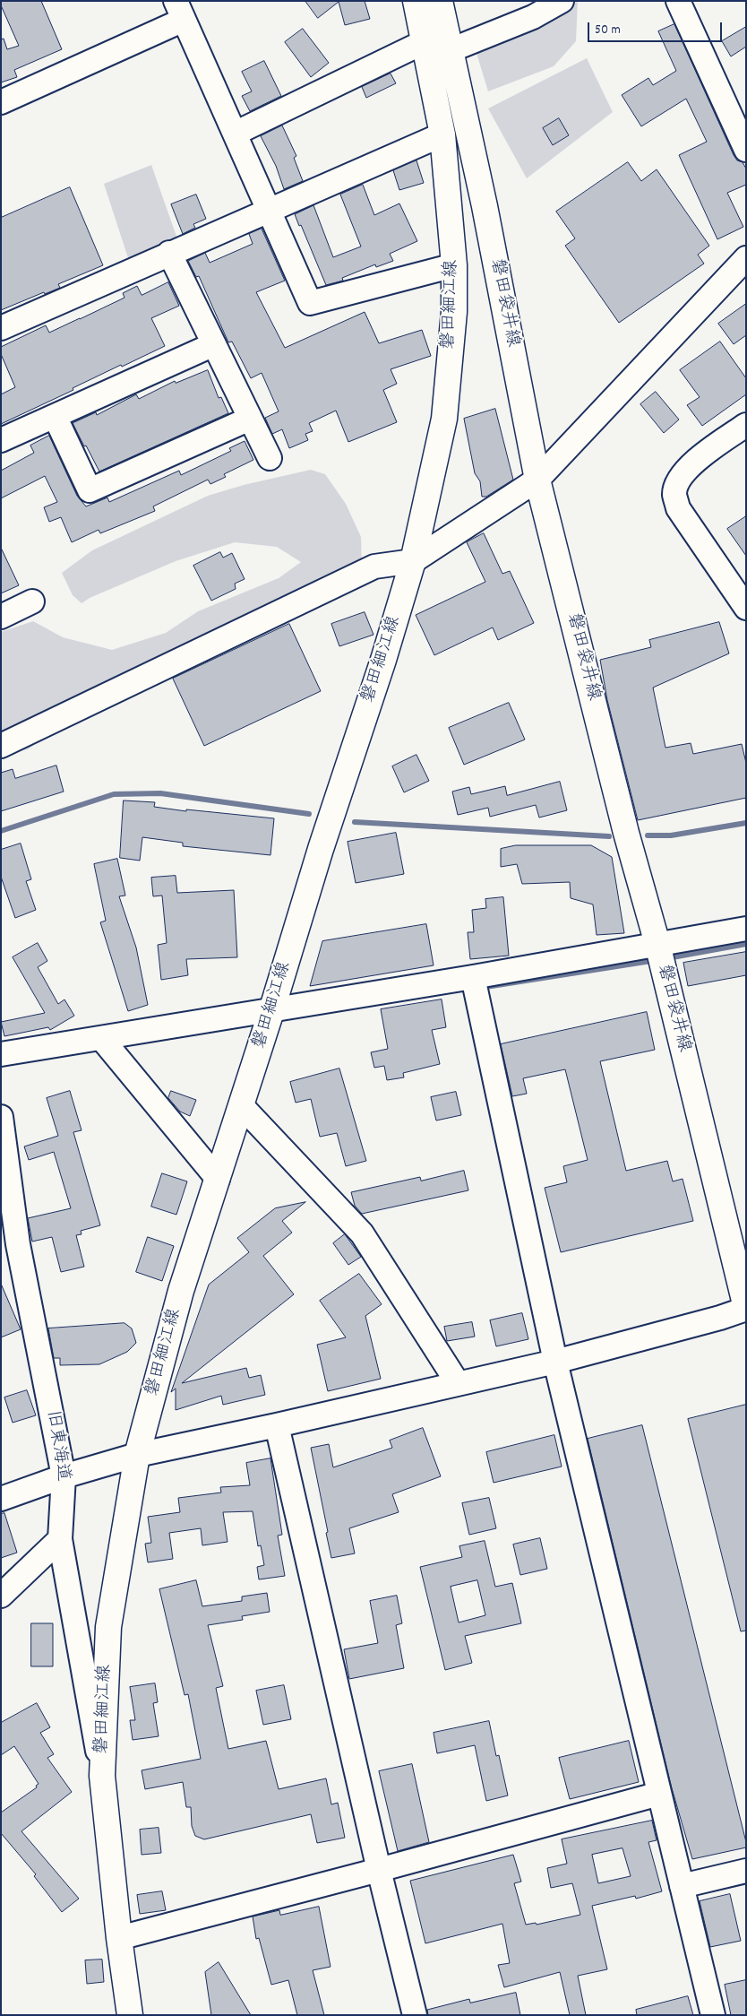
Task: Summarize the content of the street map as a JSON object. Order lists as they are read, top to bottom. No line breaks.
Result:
{"streets":{"main road":["磐田袋井線","磐田細江線"],"street":["旧東海道"]},"crossings":[["磐田細江線","旧東海道"]],"scale_bar":"50 m"}
